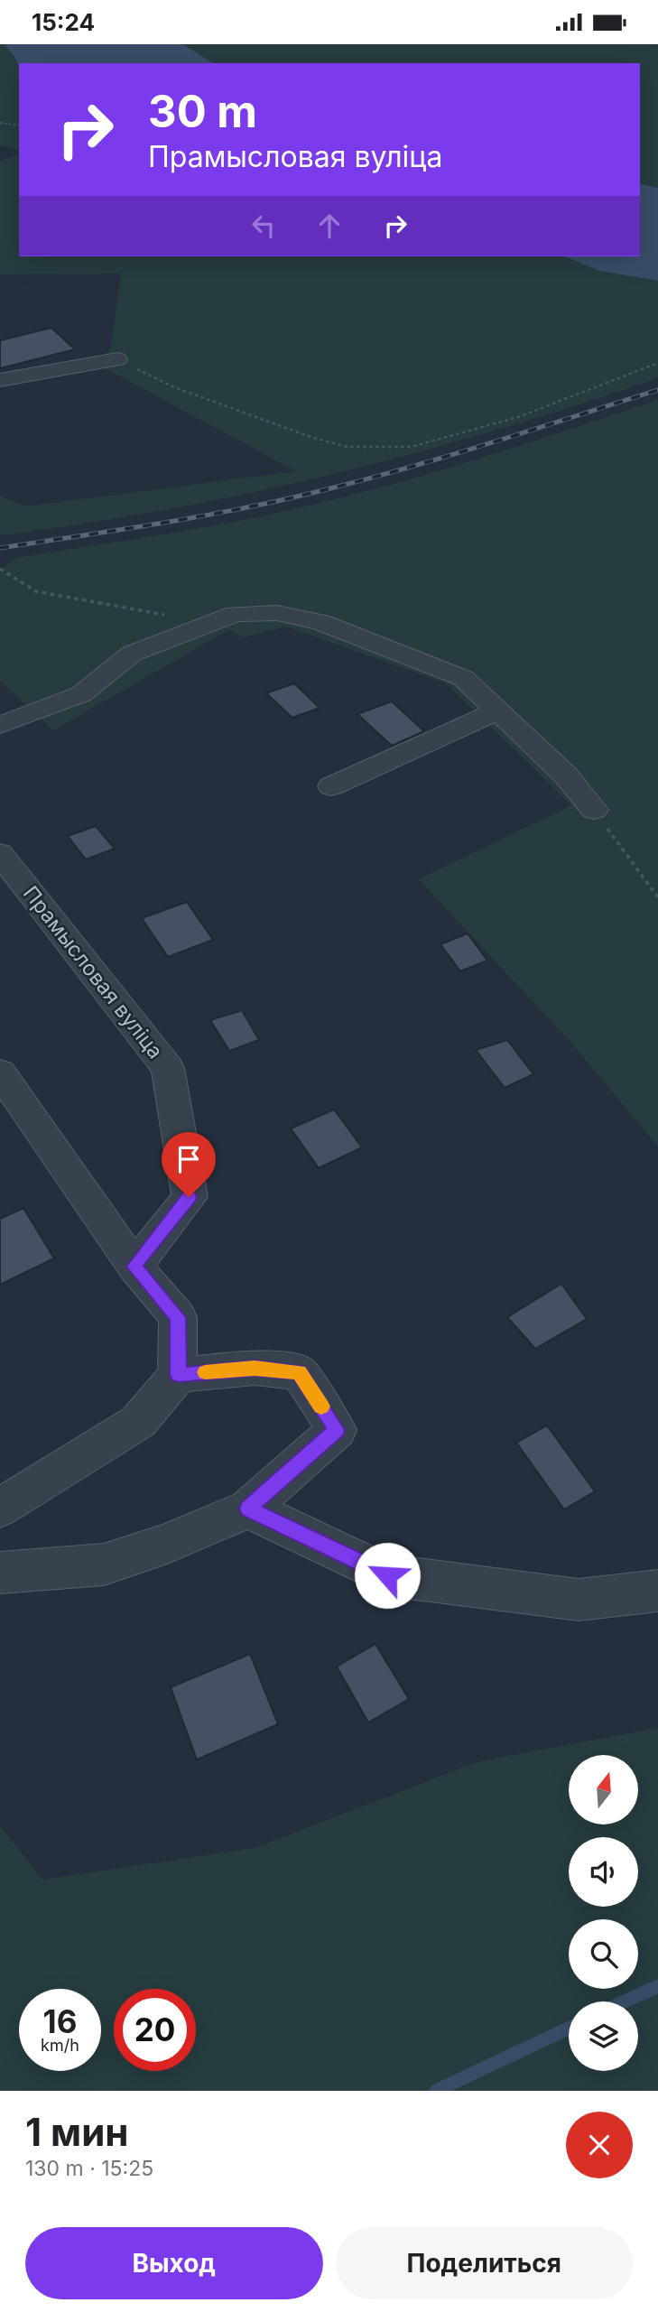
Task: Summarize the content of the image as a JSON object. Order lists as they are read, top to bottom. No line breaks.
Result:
{"streets":{"street":["Прамысловая вуліца"]},"north":"top","page":{"status":"15:24","turn":["30 m","Прамысловая вуліца"],"speed":"16 km/h","limit":"20","heading":["1 мин","130 m · 15:25"],"buttons":["Выход","Поделиться"]}}
